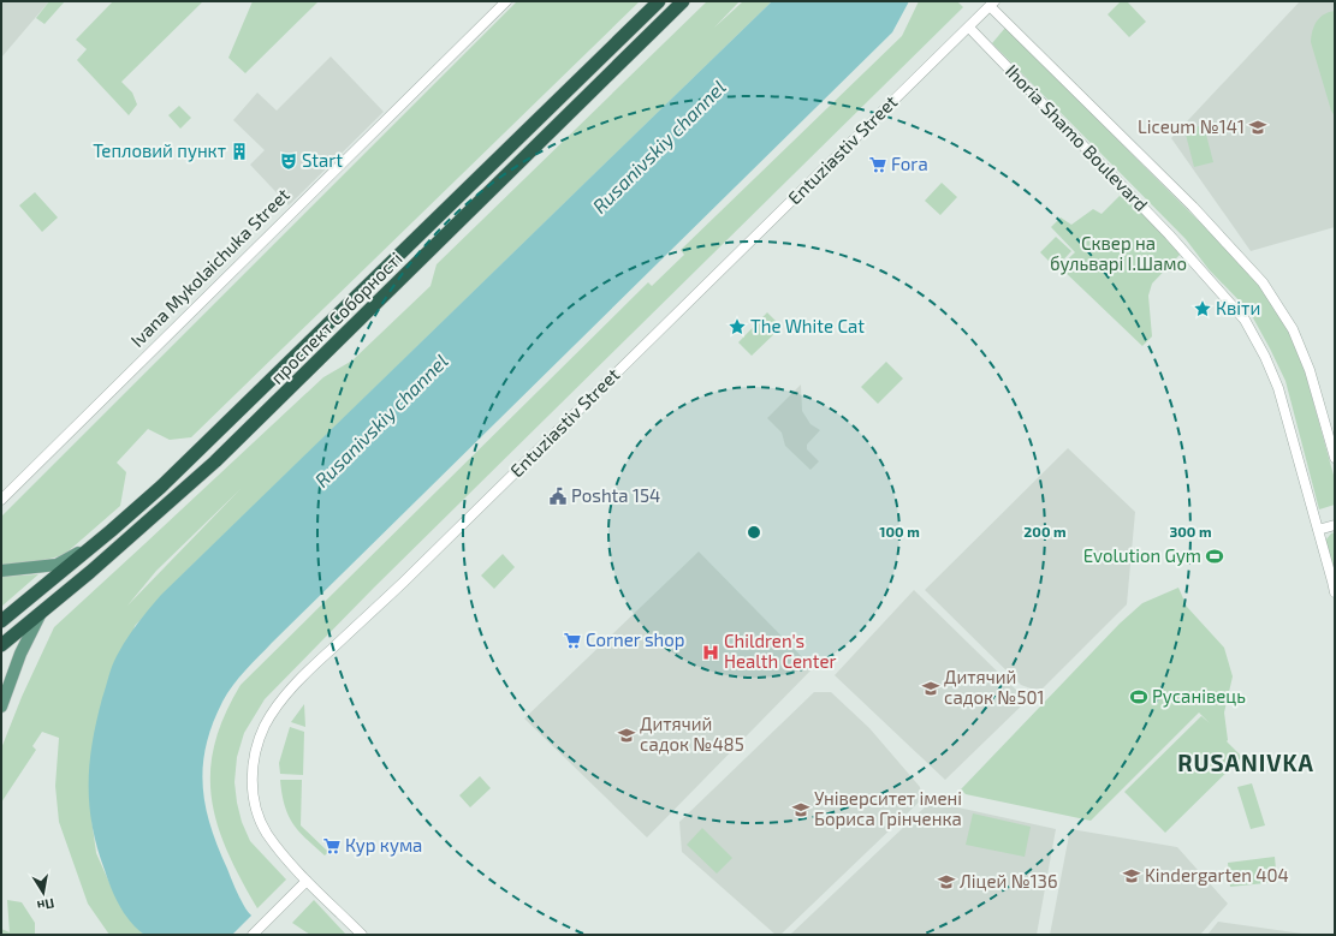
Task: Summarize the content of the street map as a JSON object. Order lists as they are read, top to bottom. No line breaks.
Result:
{"streets":{"highway":["проспект Соборності"],"street":["Ihoria Shamo Boulevard","Entuziastiv Street","Ivana Mykolaichuka Street"]},"crossings":[["Ihoria Shamo Boulevard","Entuziastiv Street"]],"districts":["RUSANIVKA"],"water":["Rusanivskiy channel"],"parks":["Сквер на бульварі І.Шамо"],"places":{"school or university":["Liceum №141","Дитячий садок №501","Дитячий садок №485","Університет імені Бориса Грінченка","Kindergarten 404","Ліцей №136"],"building":["Тепловий пункт"],"theatre":["Start"],"supermarket":["Fora","Corner shop","Кур кума"],"place":["Квіти","The White Cat"],"public building":["Poshta 154"],"sports":["Evolution Gym","Русанівець"],"hospital":["Children's Health Center"]},"north":"bottom","rings":["100 m","200 m","300 m"]}
